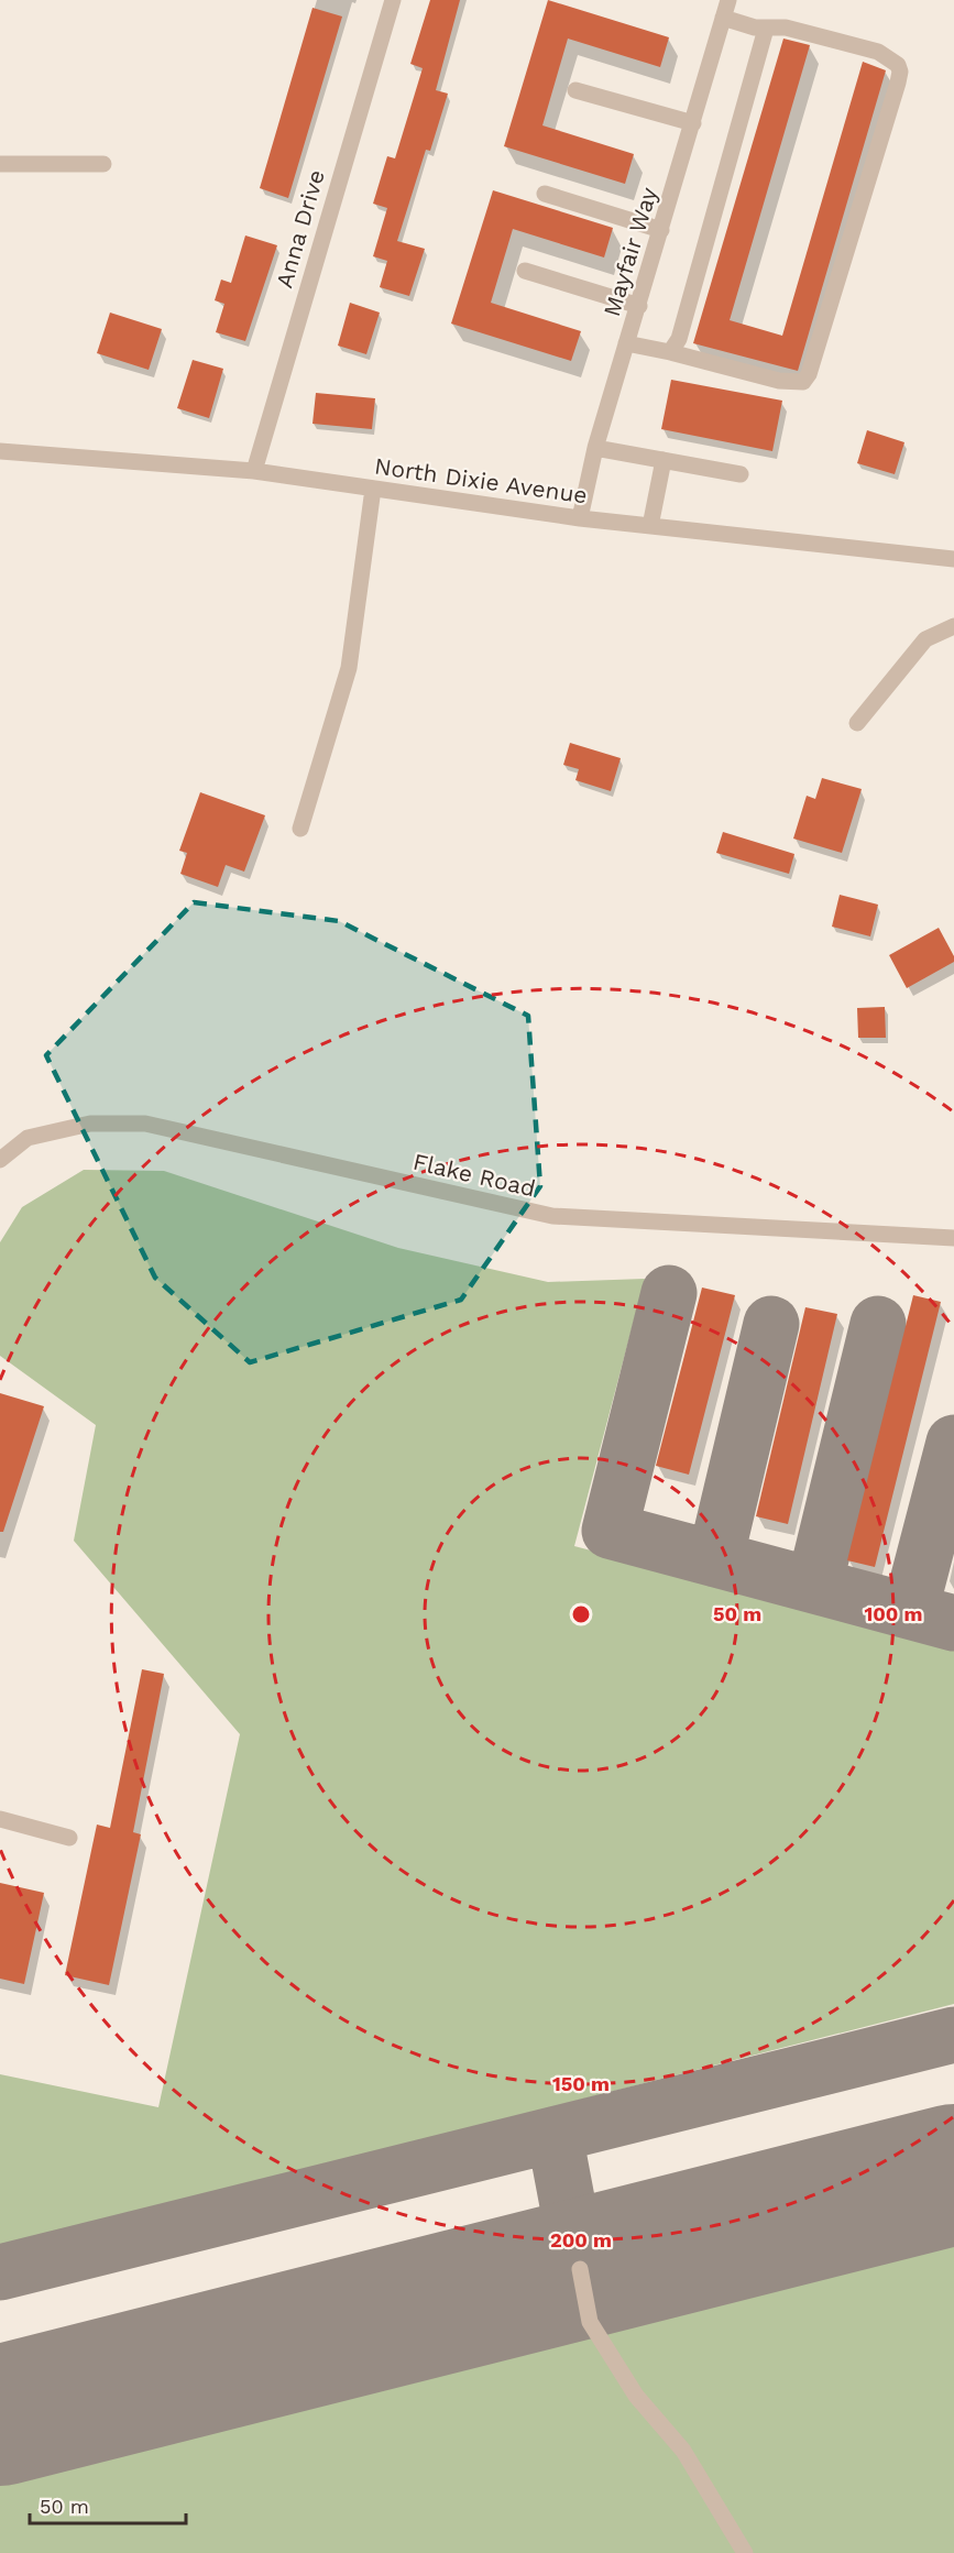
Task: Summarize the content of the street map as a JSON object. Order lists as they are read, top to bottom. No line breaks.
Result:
{"streets":{"street":["Anna Drive","Mayfair Way","North Dixie Avenue","Flake Road"]},"crossings":[["Anna Drive","North Dixie Avenue"],["Mayfair Way","North Dixie Avenue"]],"scale_bar":"50 m","rings":["50 m","100 m","150 m","200 m"]}
